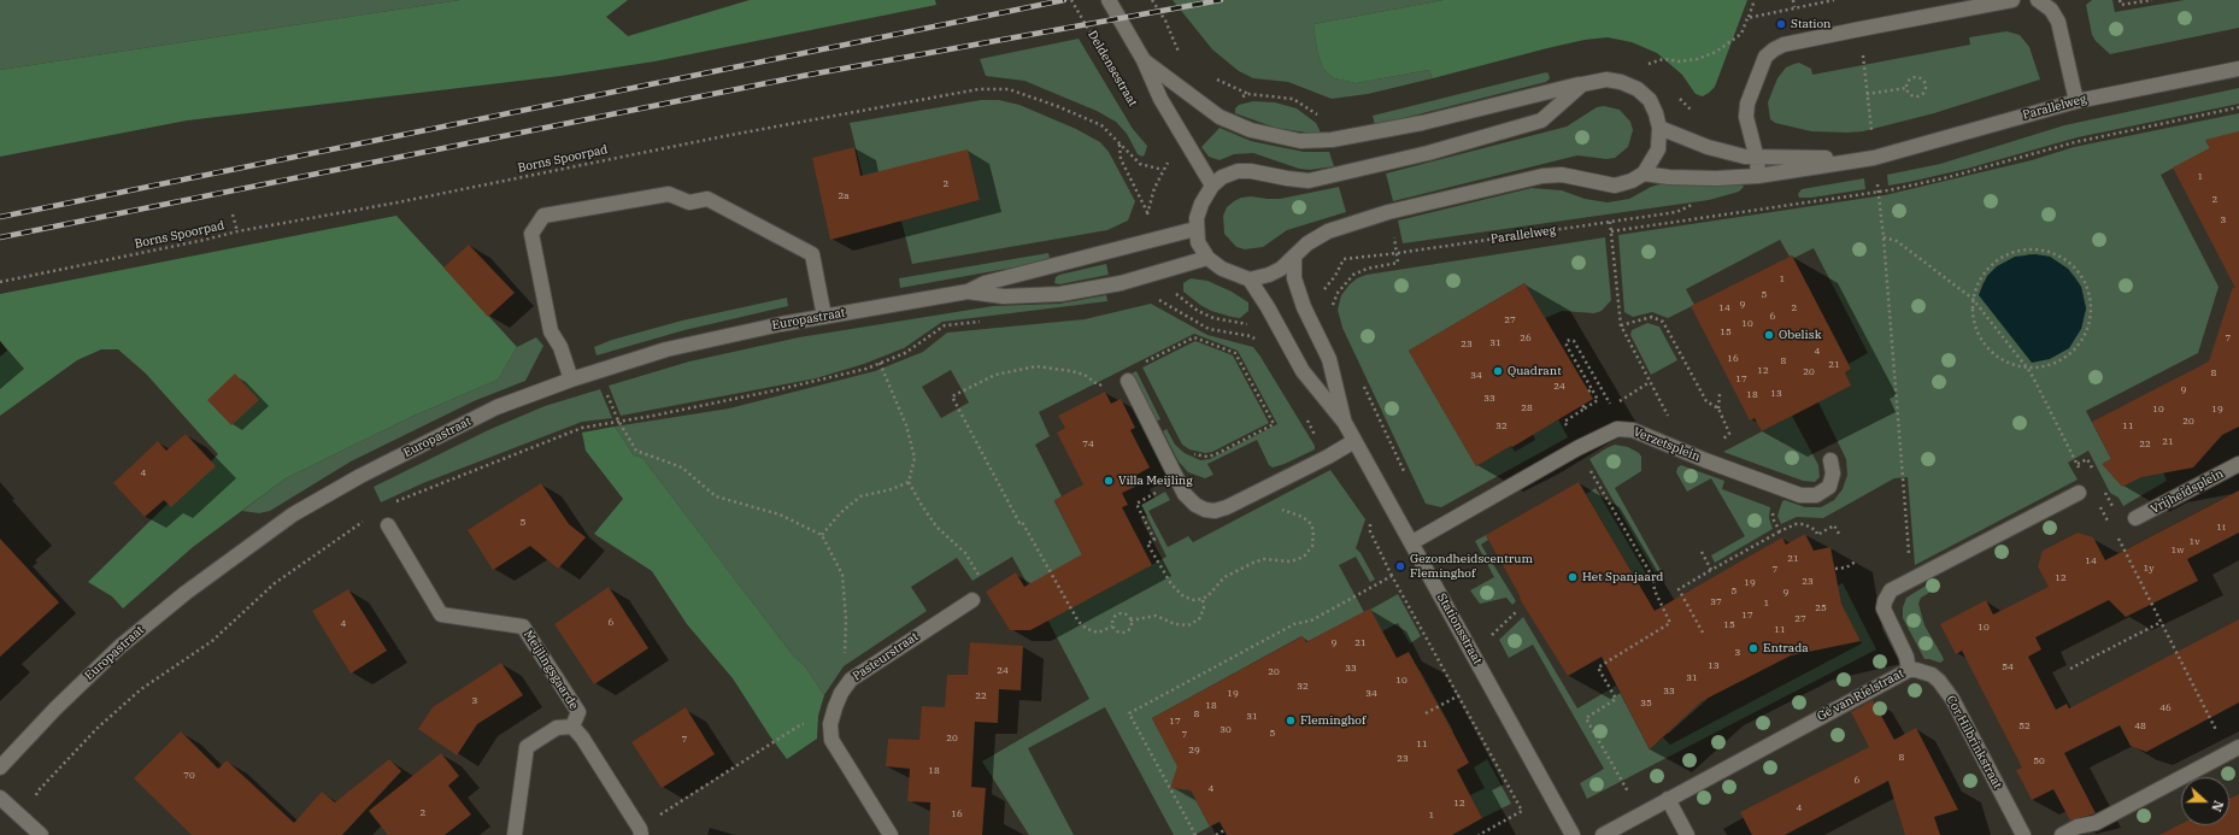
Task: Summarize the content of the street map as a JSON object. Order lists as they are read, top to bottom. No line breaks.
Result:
{"streets":{"street":["Parallelweg","Europastraat","Verzetsplein","Vrijheidsplein","Stationsstraat","Pasteurstraat","Meijlingsgaarde","Gé van Rielstraat","Cor Hilbrinkstraat"],"path":["Deldensestraat","Borns Spoorpad"]},"crossings":[["Parallelweg","Stationsstraat"],["Verzetsplein","Stationsstraat"],["Gé van Rielstraat","Cor Hilbrinkstraat"]],"places":["Station","Obelisk","Quadrant","Villa Meijling","Gezondheidscentrum Fleminghof","Het Spanjaard","Entrada","Fleminghof"],"house_numbers":["1","2","2a","2","3","1","5","9","14","2","6","27","10","15","26","7","31","23","4","16","8","21","12","20","8","34","17","24","9","13","18","33","28","10","19","20","32","11","21","74","22","4","5","1t","1v","1w","21","14","1y","7","12","23","19","5","9","37","1","25","17","27","6","4","15","10","11","9","21","3","13","54","33","24","20","31","10","32","33","19","34","22","3","35","18","46","8","31","17","52","48","30","5","7","20","7","11","29","8","23","50","18","70","6","4","12","4","2","16","1"],"north":"right"}
